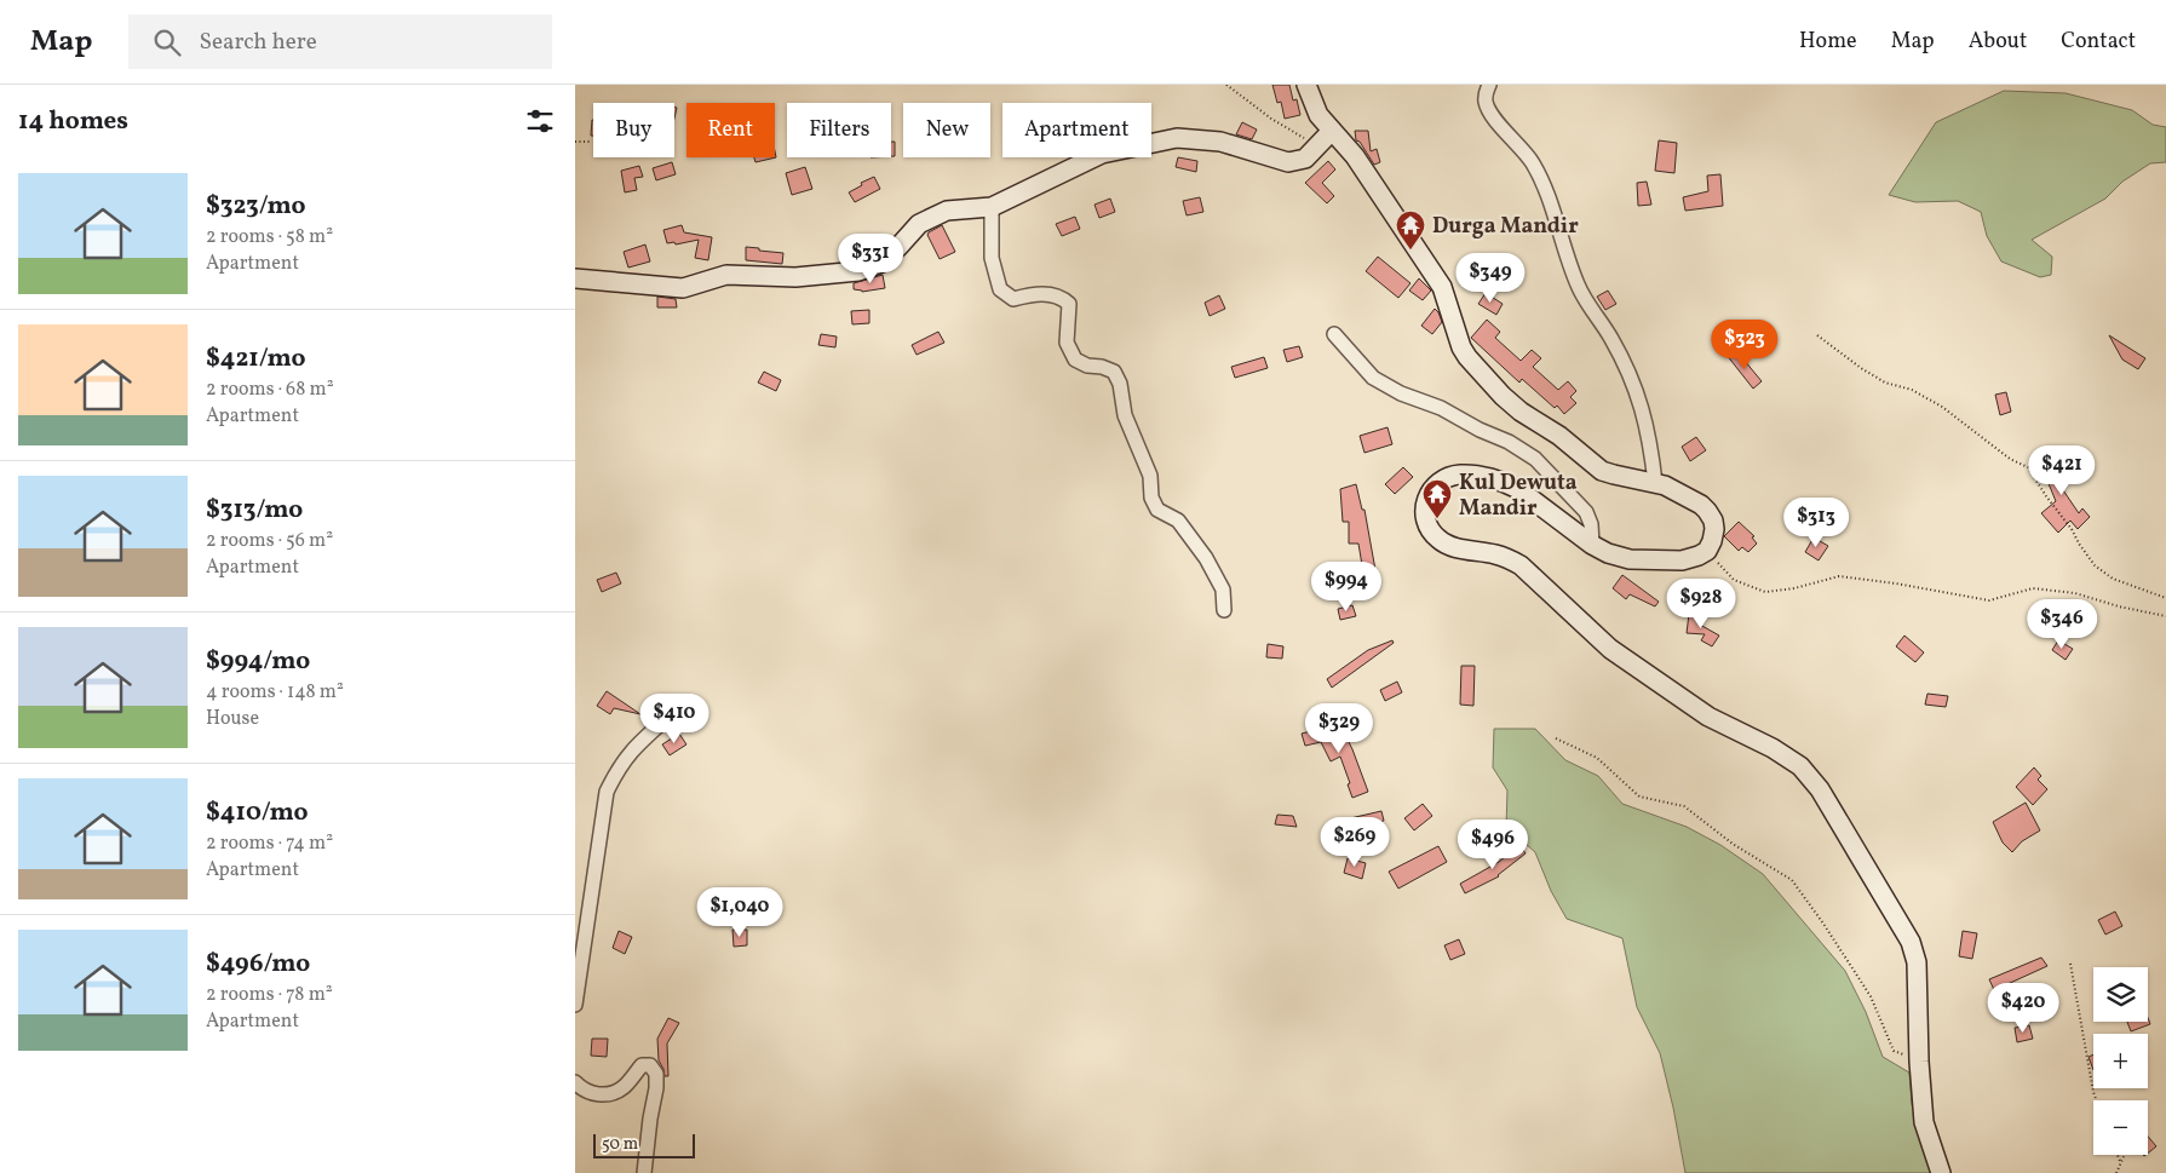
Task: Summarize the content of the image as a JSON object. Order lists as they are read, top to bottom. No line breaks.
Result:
{"places":{"temple":["Durga Mandir","Kul Dewuta Mandir"]},"scale_bar":"50 m","page":{"header":"Map","search":"Search here","nav":["Home","Map","About","Contact"],"heading":"14 homes","chip":["Buy","Rent","Filters","New","Apartment"],"list":[{"name":"$323/mo","note":"2 rooms · 58 m² · Apartment"},{"name":"$421/mo","note":"2 rooms · 68 m² · Apartment"},{"name":"$313/mo","note":"2 rooms · 56 m² · Apartment"},{"name":"$994/mo","note":"4 rooms · 148 m² · House"},{"name":"$410/mo","note":"2 rooms · 74 m² · Apartment"},{"name":"$496/mo","note":"2 rooms · 78 m² · Apartment"}],"price":["$331","$349","$323","$421","$313","$994","$928","$346","$410","$329","$269","$496","$1,040","$420"],"map_buttons":["+","−"],"scale":"50 m"}}
